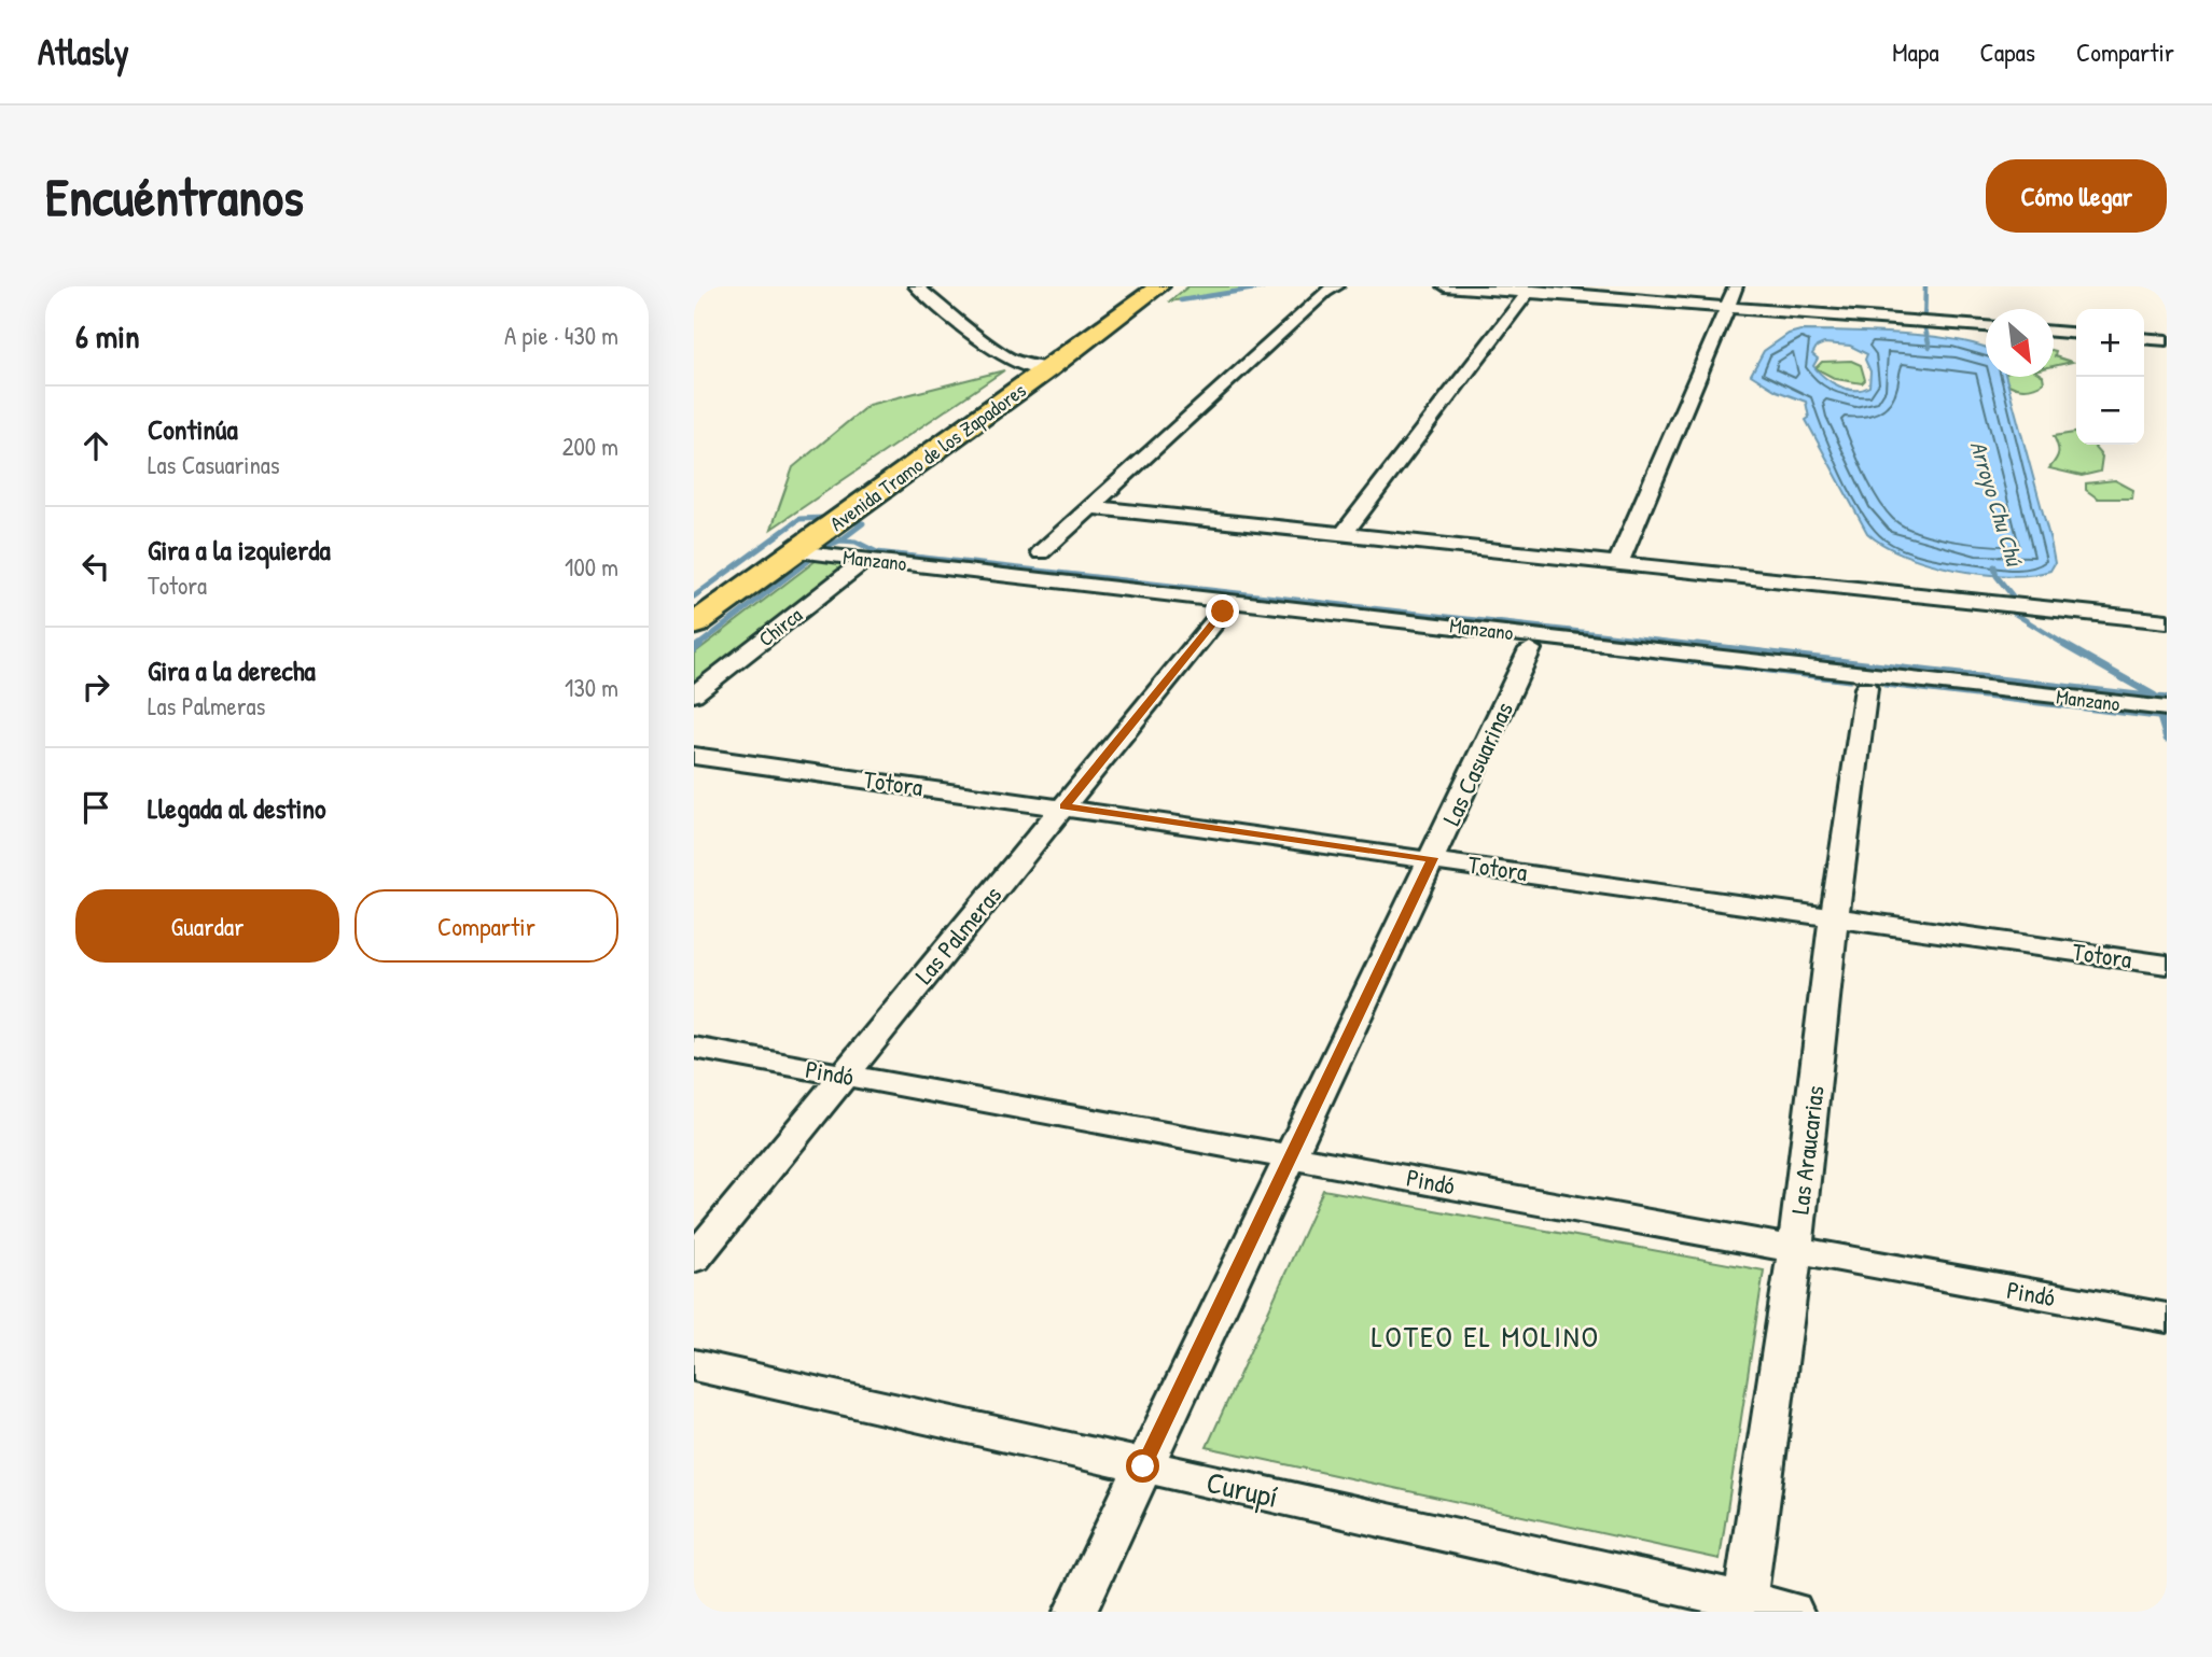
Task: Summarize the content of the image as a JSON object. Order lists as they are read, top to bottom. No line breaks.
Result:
{"streets":{"highway":["Avenida Tramo de los Zapadores"],"street":["Manzano","Chirca","Las Casuarinas","Totora","Las Palmeras","Pindó","Las Araucarias","Curupí"]},"crossings":[["Avenida Tramo de los Zapadores","Manzano"],["Manzano","Chirca"],["Las Casuarinas","Totora"],["Las Casuarinas","Pindó"],["Las Casuarinas","Curupí"],["Totora","Las Palmeras"],["Totora","Las Araucarias"],["Las Palmeras","Pindó"],["Pindó","Las Araucarias"],["Las Araucarias","Curupí"]],"districts":["LOTEO EL MOLINO"],"water":["Arroyo Chu Chú"],"north":"bottom right","page":{"header":"Atlasly","nav":["Mapa","Capas","Compartir"],"buttons":["Cómo llegar",["Guardar","Compartir"]],"title":"Encuéntranos","heading":["6 min","A pie · 430 m"],"map_buttons":["+","−"],"list":[["Continúa","Las Casuarinas","200 m"],["Gira a la izquierda","Totora","100 m"],["Gira a la derecha","Las Palmeras","130 m"],"Llegada al destino"]}}
